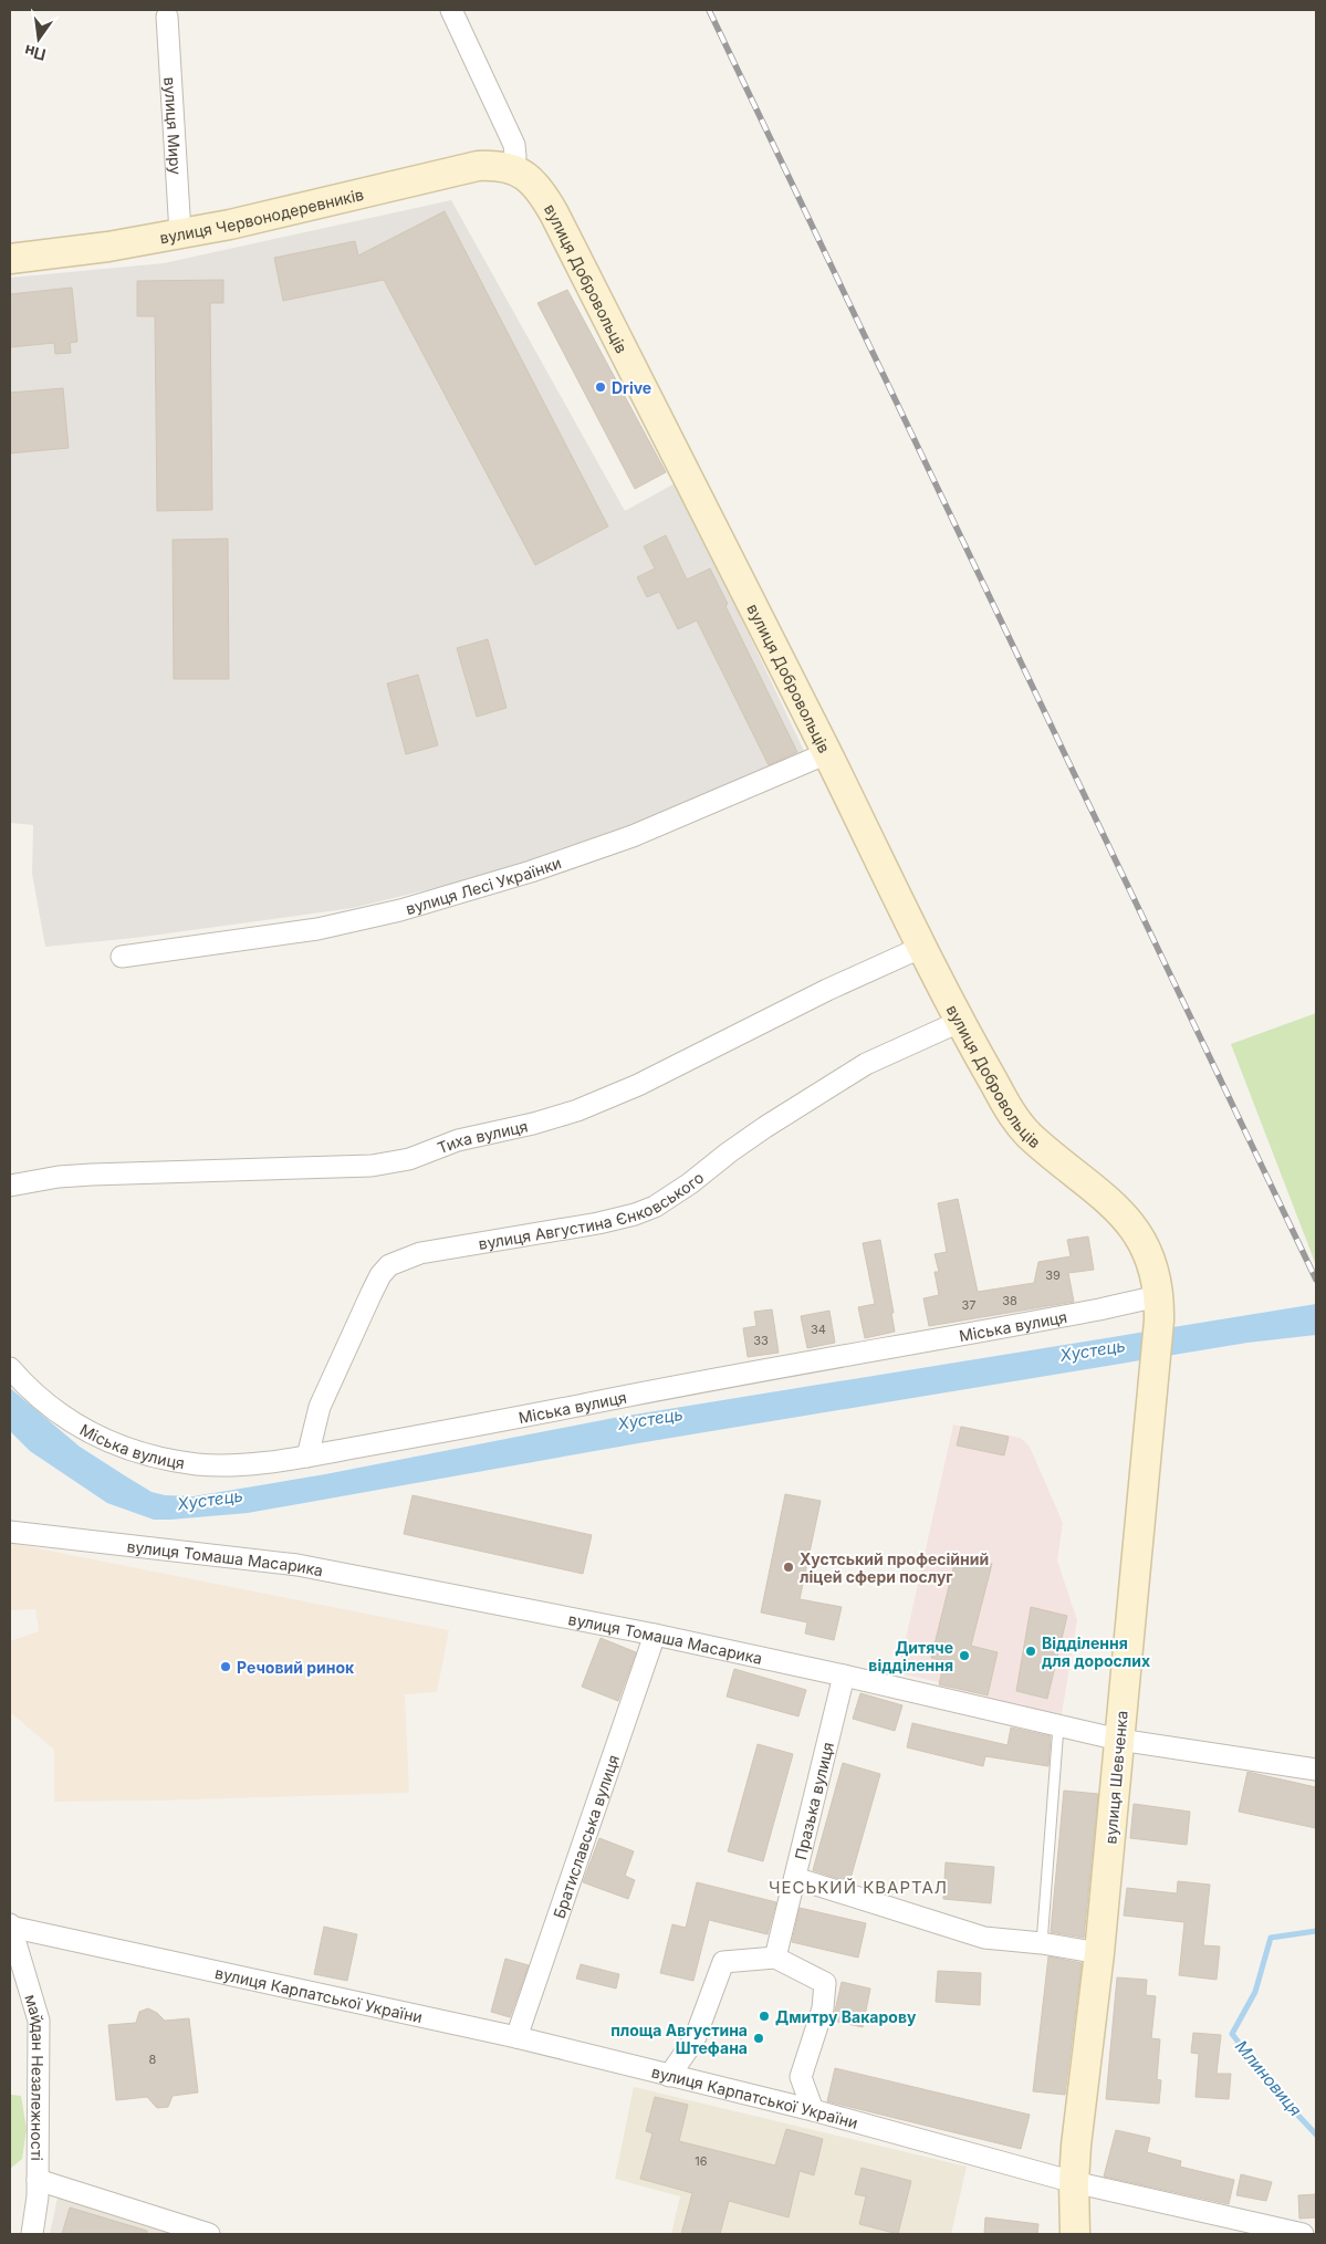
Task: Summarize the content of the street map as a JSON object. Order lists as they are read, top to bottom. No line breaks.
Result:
{"streets":{"main road":["вулиця Червонодеревників","вулиця Добровольців","вулиця Шевченка"],"street":["вулиця Миру","вулиця Лесі Українки","Тиха вулиця","вулиця Августина Єнковського","Міська вулиця","вулиця Томаша Масарика","Празька вулиця","Братиславська вулиця","вулиця Карпатської України","майдан Незалежності"]},"crossings":[["вулиця Миру","вулиця Червонодеревників"],["вулиця Червонодеревників","вулиця Добровольців"],["вулиця Добровольців","вулиця Лесі Українки"],["вулиця Добровольців","Тиха вулиця"],["вулиця Добровольців","вулиця Августина Єнковського"],["вулиця Добровольців","Міська вулиця"],["вулиця Добровольців","вулиця Шевченка"],["вулиця Августина Єнковського","Міська вулиця"],["Міська вулиця","вулиця Шевченка"],["вулиця Томаша Масарика","вулиця Шевченка"],["вулиця Томаша Масарика","Празька вулиця"],["вулиця Томаша Масарика","Братиславська вулиця"],["вулиця Шевченка","вулиця Карпатської України"],["Братиславська вулиця","вулиця Карпатської України"],["вулиця Карпатської України","майдан Незалежності"]],"districts":["ЧЕСЬКИЙ КВАРТАЛ"],"water":["Хустець","Млиновиця"],"places":["Drive","Хустський професійний ліцей сфери послуг","Відділення для дорослих","Дитяче відділення","Речовий ринок","Дмитру Вакарову","площа Августина Штефана"],"house_numbers":["39","38","37","34","33","8","16"],"north":"bottom"}
